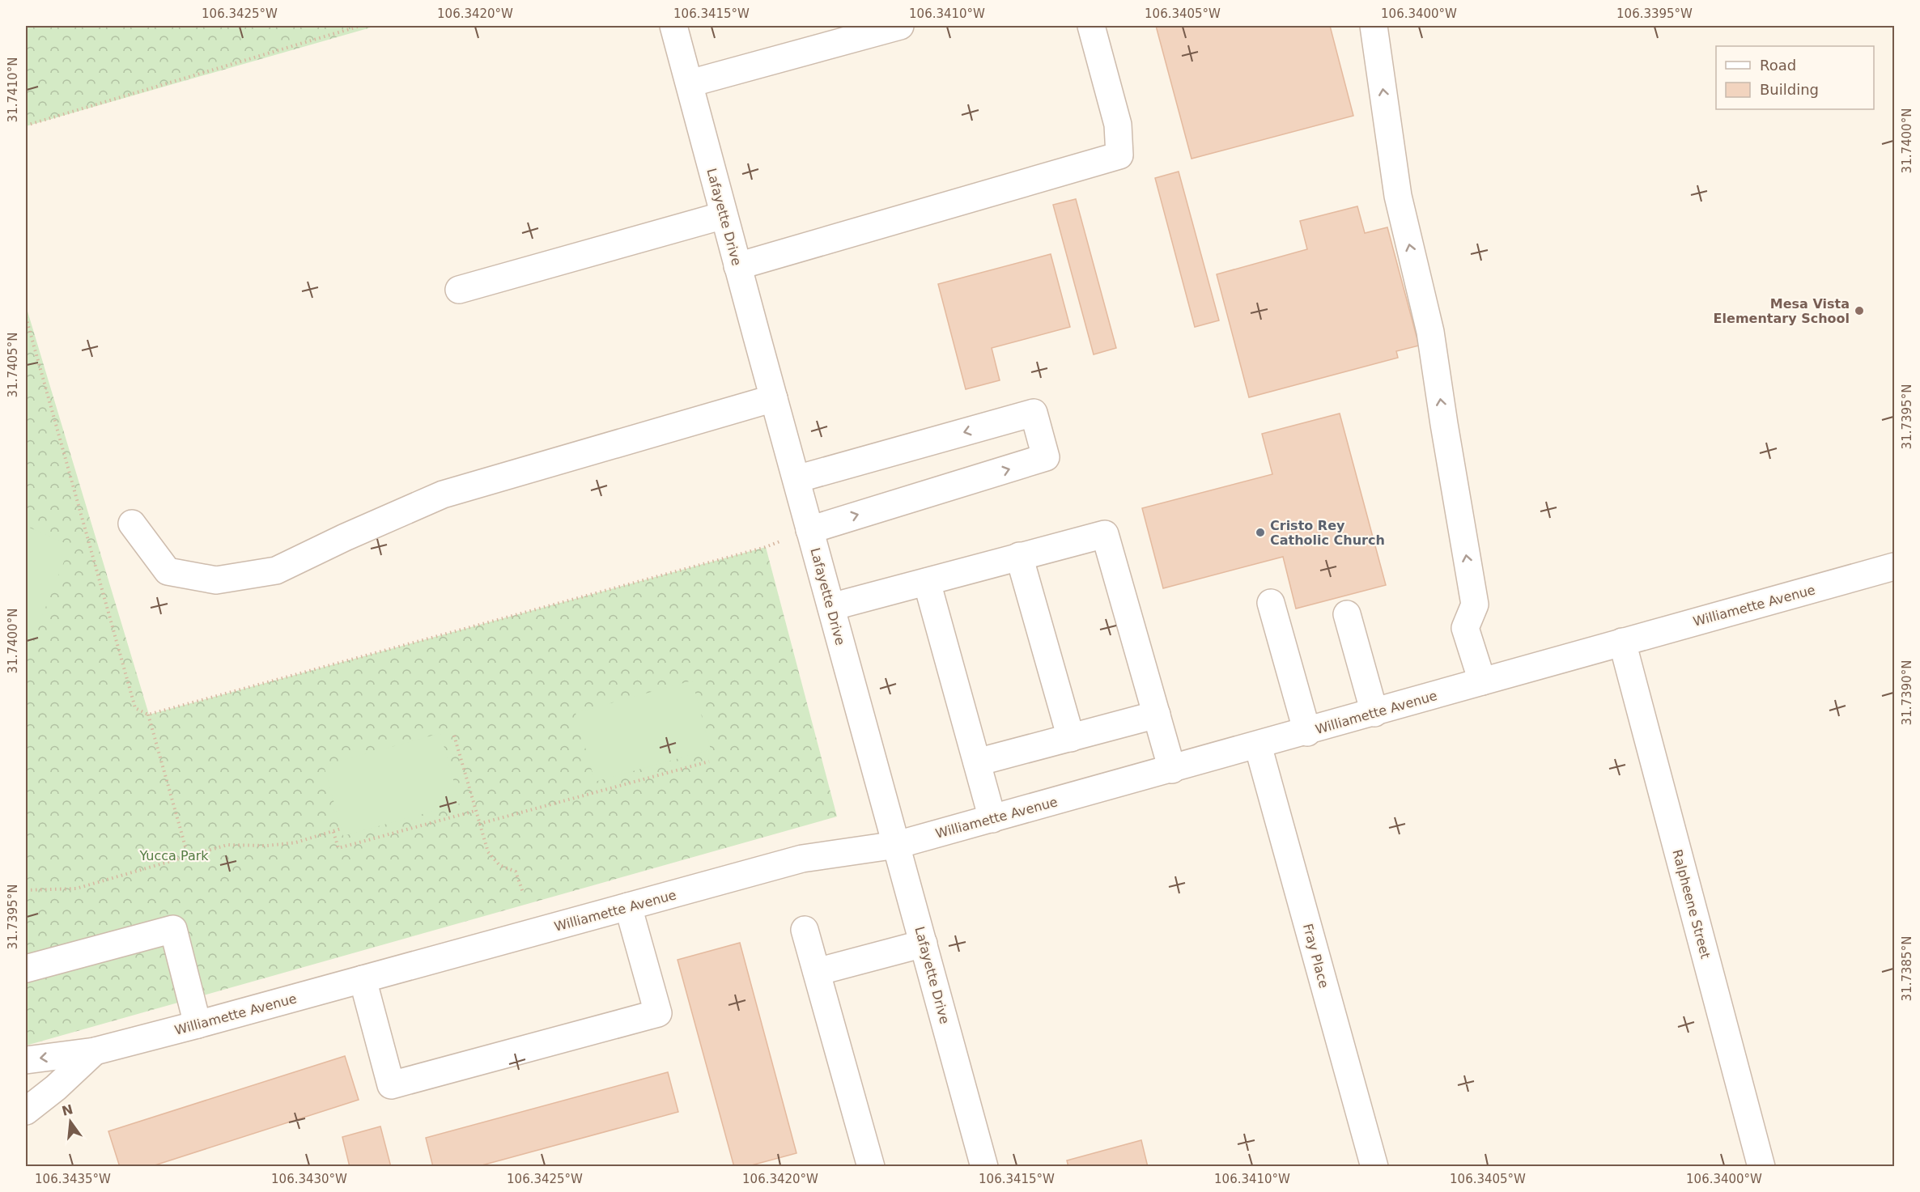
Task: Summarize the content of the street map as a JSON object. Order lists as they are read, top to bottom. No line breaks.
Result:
{"streets":{"street":["Lafayette Drive","Williamette Avenue","Ralpheene Street","Fray Place"]},"crossings":[["Lafayette Drive","Williamette Avenue"],["Williamette Avenue","Ralpheene Street"],["Williamette Avenue","Fray Place"]],"parks":["Yucca Park"],"places":["Mesa Vista Elementary School","Cristo Rey Catholic Church"],"legend":["Road","Building"],"north":"top","coordinates":["106.3425°W","106.3420°W","106.3415°W","106.3410°W","106.3405°W","106.3400°W","106.3395°W","31.7410°N","31.7400°N","31.7405°N","31.7395°N","31.7390°N","31.7385°N","106.3435°W","106.3430°W"]}
